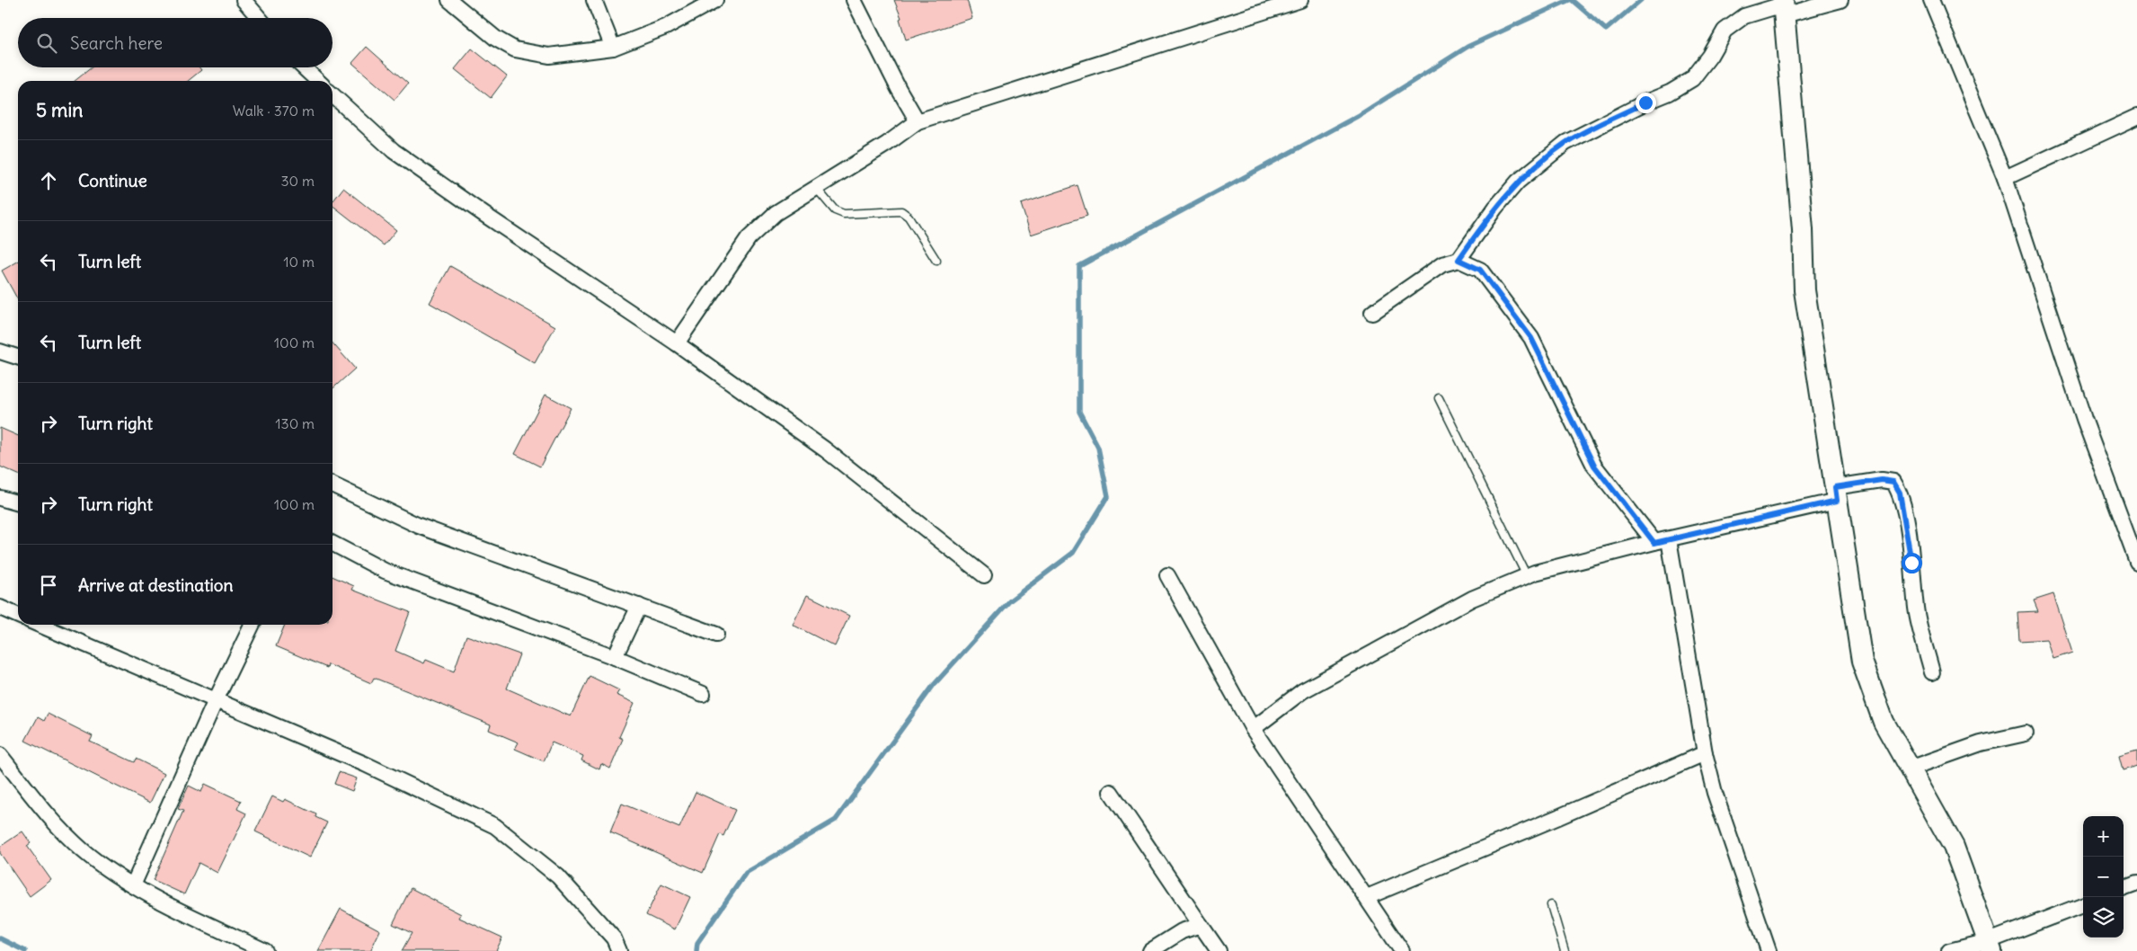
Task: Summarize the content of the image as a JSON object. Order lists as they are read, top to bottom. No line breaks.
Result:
{"page":{"search":"Search here","heading":["5 min","Walk · 370 m"],"list":[["Continue","30 m"],["Turn left","10 m"],["Turn left","100 m"],["Turn right","130 m"],["Turn right","100 m"],"Arrive at destination"],"map_buttons":["+","−"]}}
